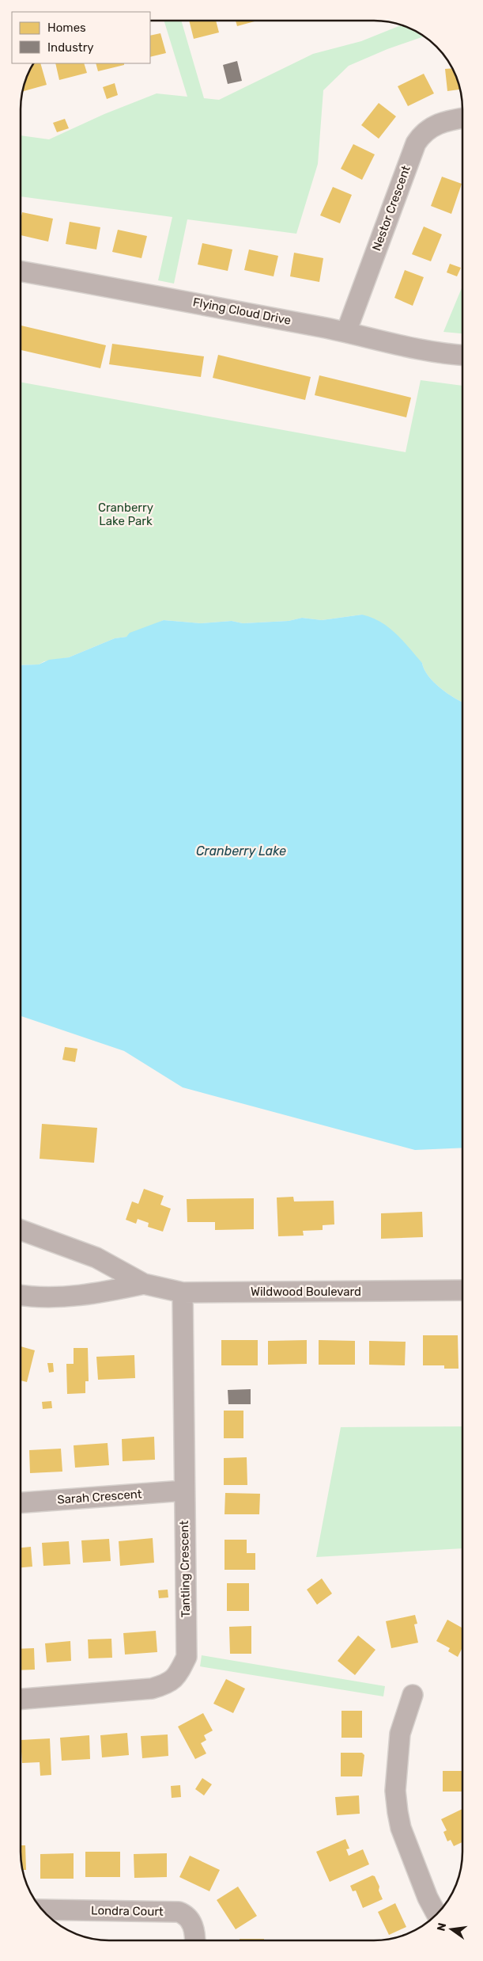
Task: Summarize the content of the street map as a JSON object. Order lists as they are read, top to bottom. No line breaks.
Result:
{"streets":{"street":["Nestor Crescent","Flying Cloud Drive","Wildwood Boulevard","Sarah Crescent","Tantling Crescent","Londra Court"]},"crossings":[["Nestor Crescent","Flying Cloud Drive"],["Wildwood Boulevard","Tantling Crescent"],["Sarah Crescent","Tantling Crescent"]],"water":["Cranberry Lake"],"parks":["Cranberry Lake Park"],"legend":["Homes","Industry"],"north":"left"}
